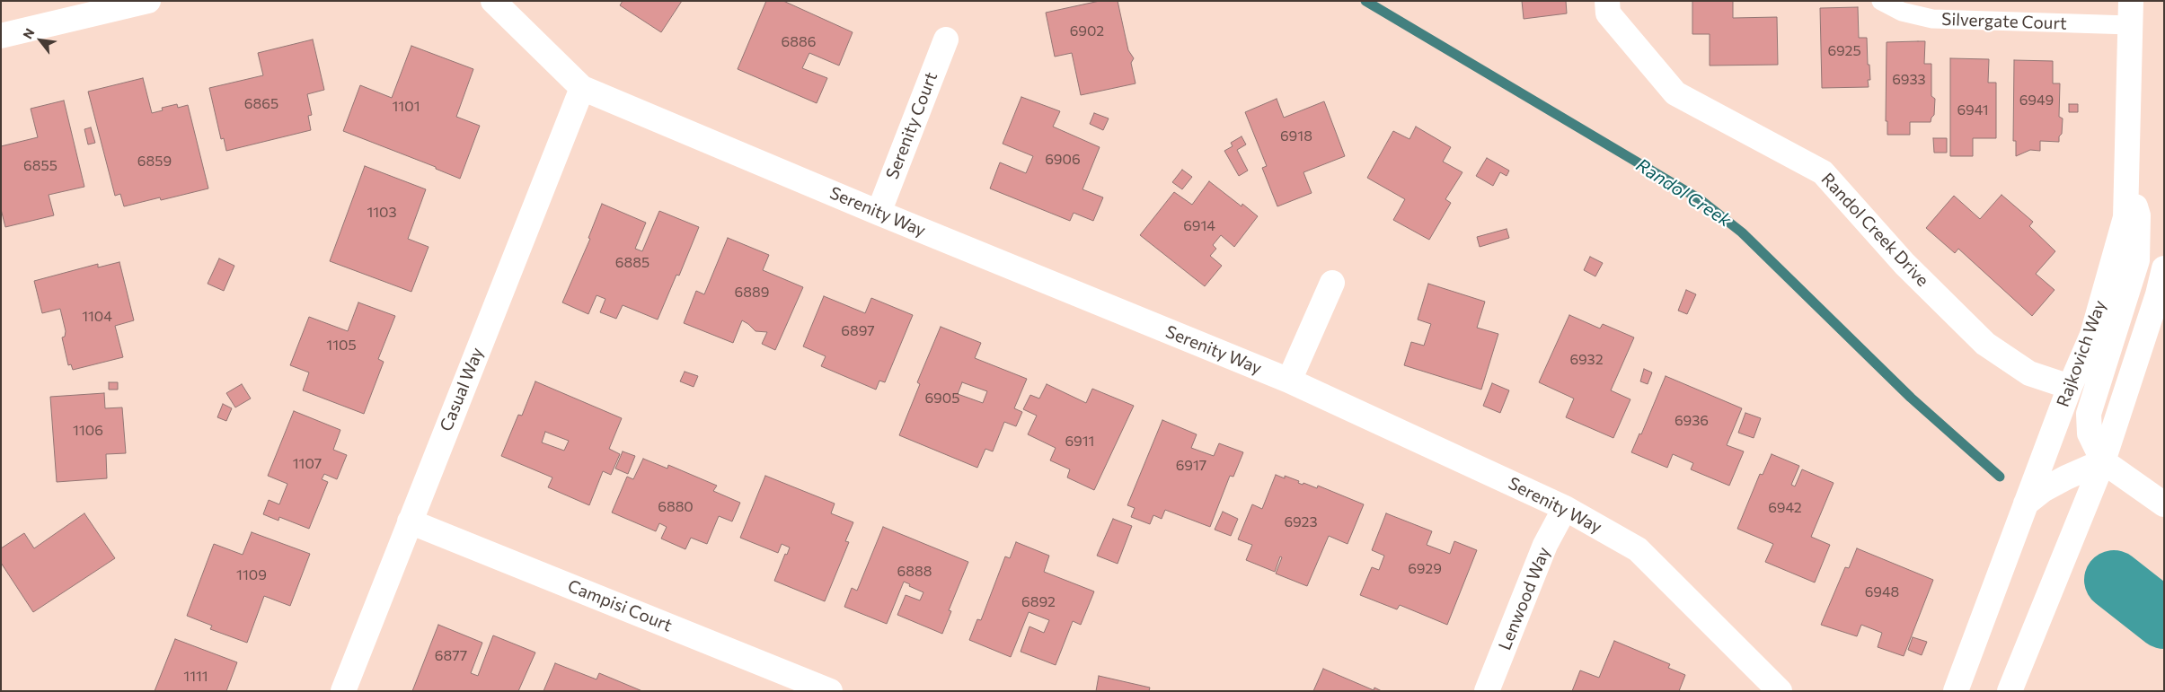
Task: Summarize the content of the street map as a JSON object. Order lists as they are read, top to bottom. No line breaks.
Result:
{"streets":{"street":["Serenity Court","Serenity Way","Randol Creek Drive","Rajkovich Way","Casual Way","Lenwood Way","Campisi Court"],"lane":["Silvergate Court"]},"crossings":[["Silvergate Court","Rajkovich Way"],["Serenity Court","Serenity Way"],["Serenity Way","Casual Way"],["Serenity Way","Lenwood Way"],["Randol Creek Drive","Rajkovich Way"],["Casual Way","Campisi Court"]],"water":["Randol Creek"],"house_numbers":["6902","6886","6925","6933","6949","6865","1101","6941","6918","6906","6859","6855","1103","6914","6885","6889","1104","6897","1105","6932","6905","6936","1106","6911","1107","6917","6880","6942","6923","6929","6888","1109","6948","6892","6877","1111"],"north":"top left"}
